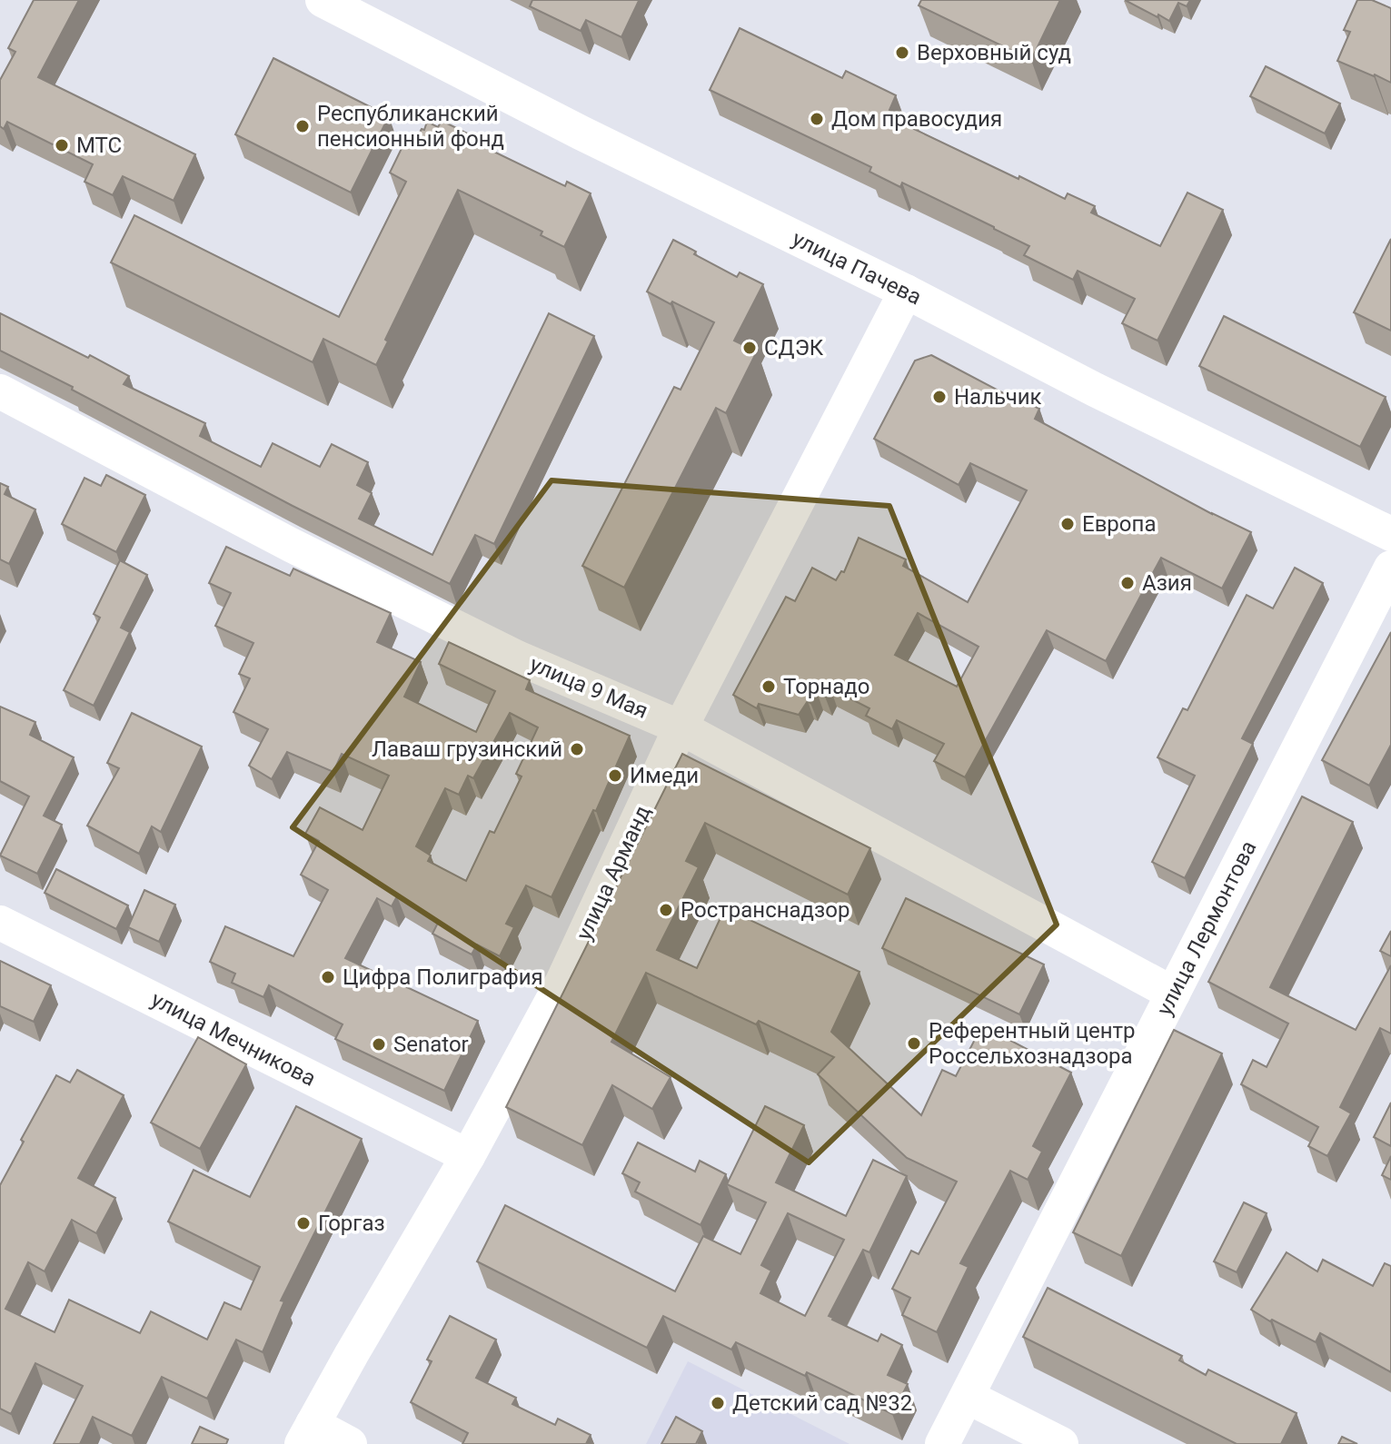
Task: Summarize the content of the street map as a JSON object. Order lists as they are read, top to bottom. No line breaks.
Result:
{"streets":{"street":["улица Пачева","улица 9 Мая","улица Арманд","улица Лермонтова","улица Мечникова"]},"crossings":[["улица Пачева","улица Арманд"],["улица 9 Мая","улица Арманд"],["улица 9 Мая","улица Лермонтова"],["улица Арманд","улица Мечникова"]],"places":["Верховный суд","Дом правосудия","Республиканский пенсионный фонд","МТС","СДЭК","Нальчик","Европа","Азия","Торнадо","Лаваш грузинский","Имеди","Ространснадзор","Цифра Полиграфия","Референтный центр Россельхознадзора","Senator","Горгаз","Детский сад №32"]}
